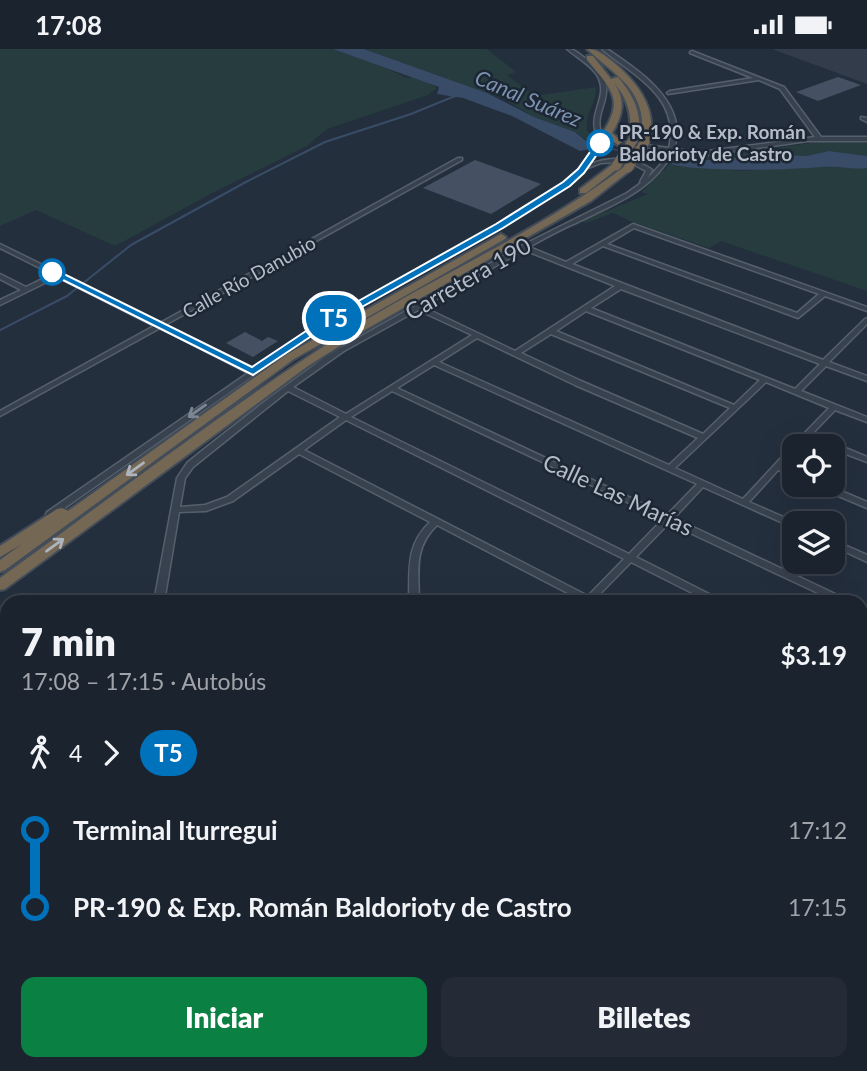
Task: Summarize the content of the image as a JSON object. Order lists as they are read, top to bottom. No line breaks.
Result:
{"streets":{"street":["Calle Río Danubio","Carretera 190","Calle Las Marías"]},"water":["Canal Suárez"],"places":["PR-190 & Exp. Román Baldorioty de Castro"],"lines":["bus line T5"],"page":{"status":"17:08","on_map":"T5","heading":["7 min","17:08 – 17:15 · Autobús","$3.19"],"legs":["4","T5"],"list":[{"name":"Terminal Iturregui","value":"17:12"},{"name":"PR-190 & Exp. Román Baldorioty de Castro","value":"17:15"}],"buttons":["Iniciar","Billetes"]}}
